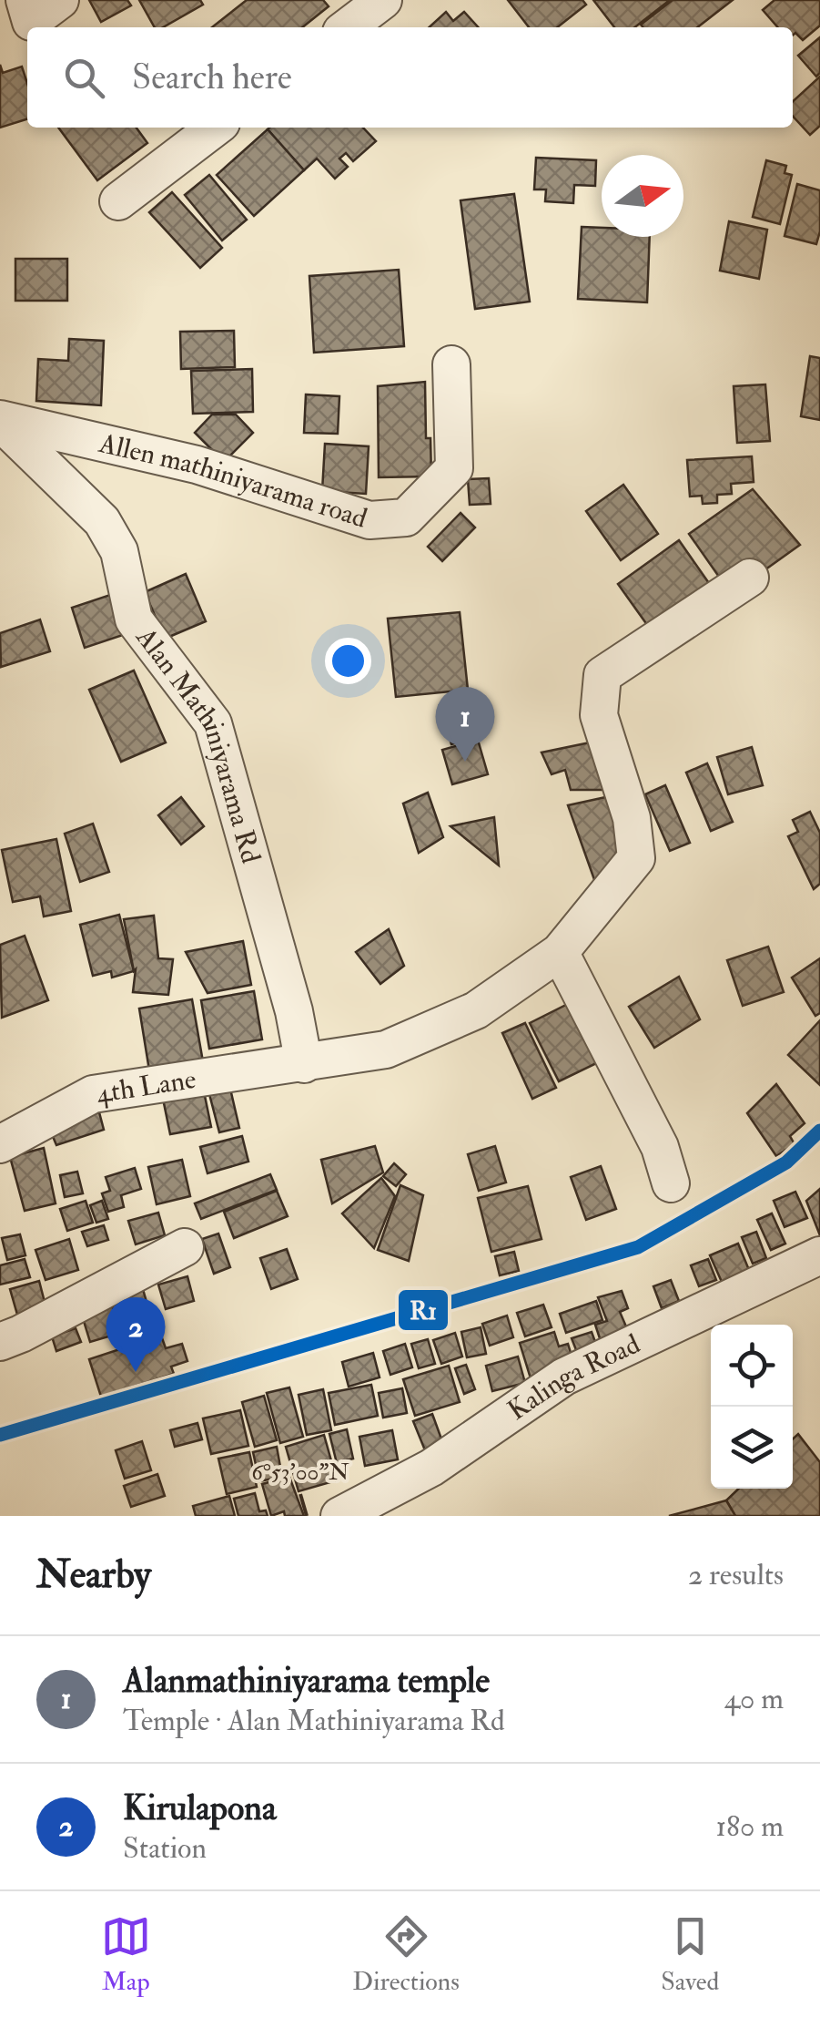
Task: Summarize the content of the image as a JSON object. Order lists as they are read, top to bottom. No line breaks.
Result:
{"streets":{"street":["Allen mathiniyarama road","Alan Mathiniyarama Rd","4th Lane","Kalinga Road"]},"crossings":[["Allen mathiniyarama road","Alan Mathiniyarama Rd"],["Alan Mathiniyarama Rd","4th Lane"]],"lines":["transit line R1"],"north":"right","page":{"search":"Search here","pins":["1","2"],"heading":["Nearby","2 results"],"list":[{"mark":"1","name":"Alanmathiniyarama temple","note":"Temple · Alan Mathiniyarama Rd","value":"40 m"},{"mark":"2","name":"Kirulapona","note":"Station","value":"180 m"}],"nav":["Map","Directions","Saved"]},"coordinates":["6°53'00\"N"]}
